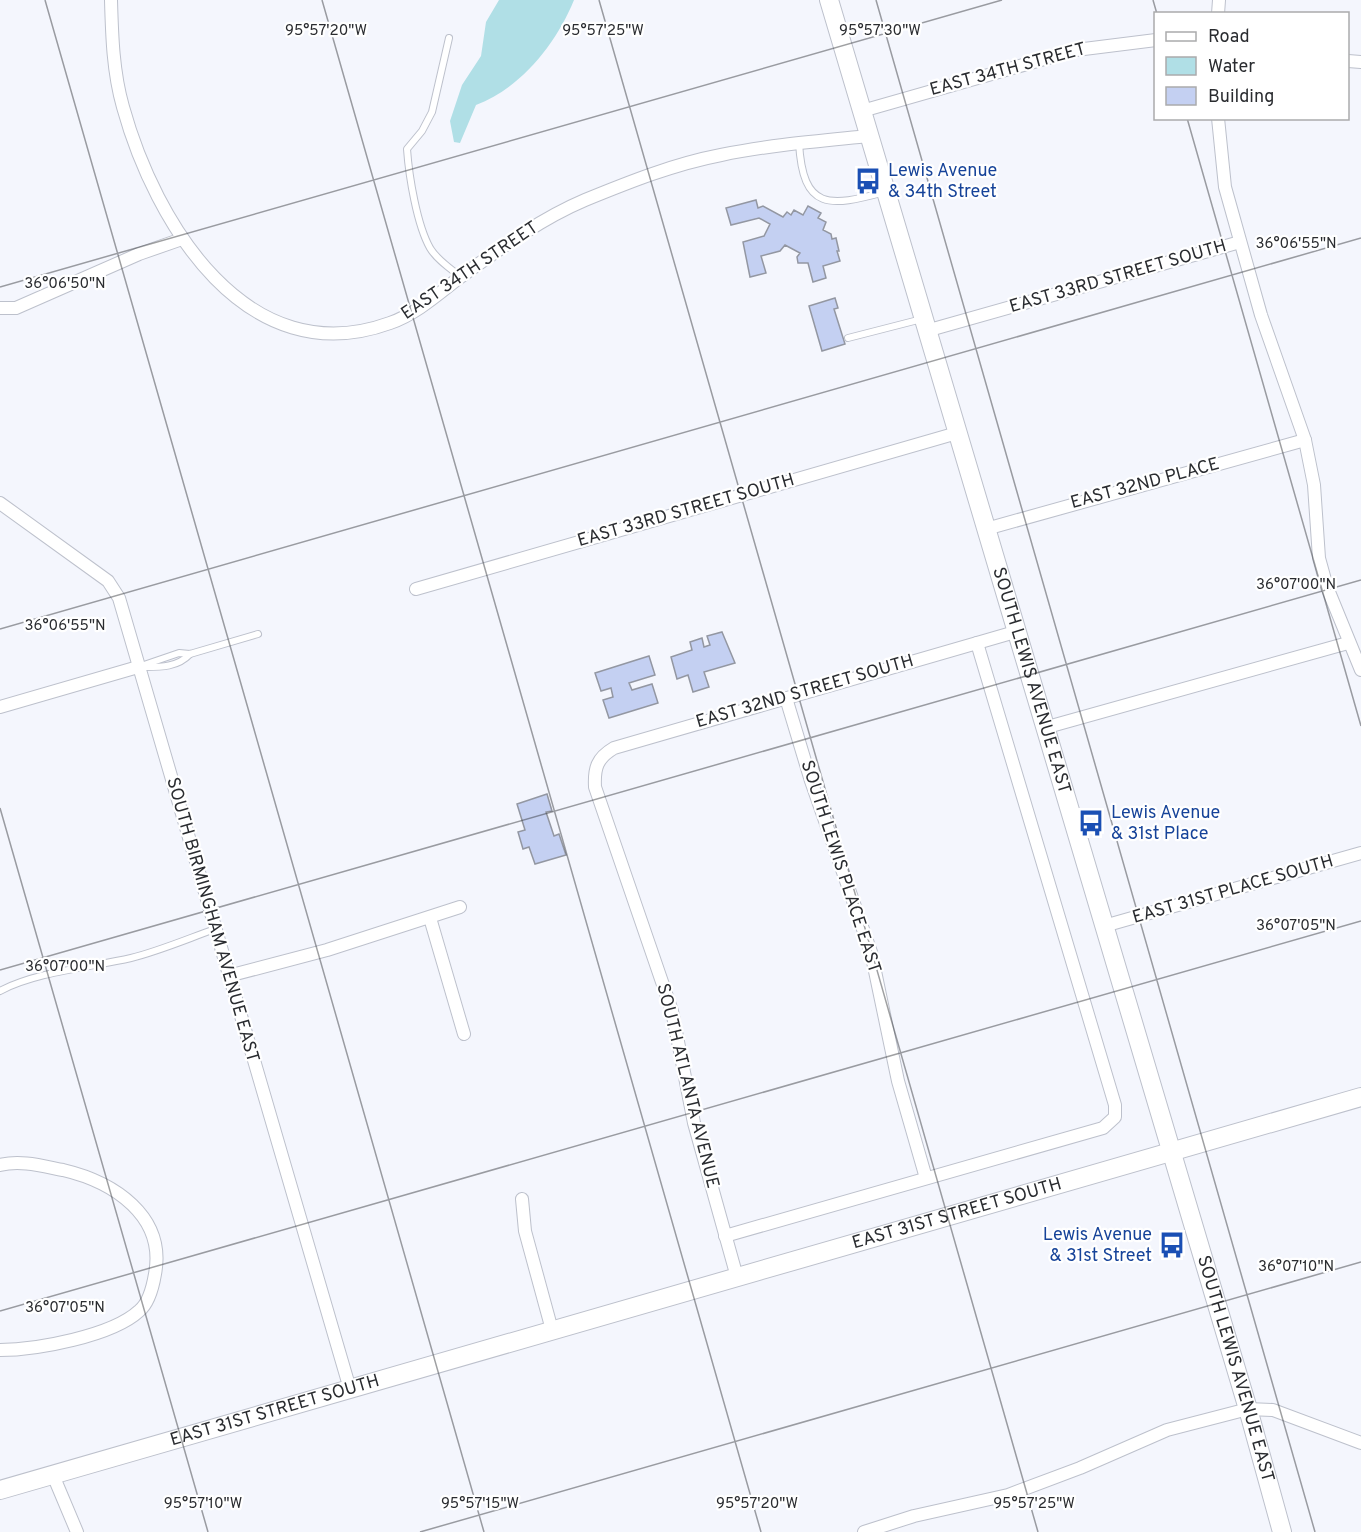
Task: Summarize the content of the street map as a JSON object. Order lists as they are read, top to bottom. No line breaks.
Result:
{"streets":{"main road":["SOUTH LEWIS AVENUE EAST","EAST 31ST STREET SOUTH"],"street":["EAST 34TH STREET","EAST 33RD STREET SOUTH","EAST 32ND PLACE","EAST 32ND STREET SOUTH","SOUTH LEWIS PLACE EAST","EAST 31ST PLACE SOUTH","SOUTH BIRMINGHAM AVENUE EAST","SOUTH ATLANTA AVENUE"]},"crossings":[["EAST 34TH STREET","SOUTH LEWIS AVENUE EAST"],["EAST 33RD STREET SOUTH","SOUTH LEWIS AVENUE EAST"],["EAST 32ND PLACE","SOUTH LEWIS AVENUE EAST"],["SOUTH LEWIS AVENUE EAST","EAST 32ND STREET SOUTH"],["SOUTH LEWIS AVENUE EAST","EAST 31ST PLACE SOUTH"],["SOUTH LEWIS AVENUE EAST","EAST 31ST STREET SOUTH"],["EAST 32ND STREET SOUTH","SOUTH LEWIS PLACE EAST"],["EAST 32ND STREET SOUTH","SOUTH ATLANTA AVENUE"],["SOUTH BIRMINGHAM AVENUE EAST","EAST 31ST STREET SOUTH"],["SOUTH ATLANTA AVENUE","EAST 31ST STREET SOUTH"]],"places":{"bus stop":["Lewis Avenue & 34th Street","Lewis Avenue & 31st Place","Lewis Avenue & 31st Street"]},"legend":["Road","Water","Building"],"coordinates":["95°57'20\"W","95°57'25\"W","95°57'30\"W","36°06'55\"N","36°06'50\"N","36°07'00\"N","36°07'05\"N","36°07'10\"N","95°57'10\"W","95°57'15\"W"]}
